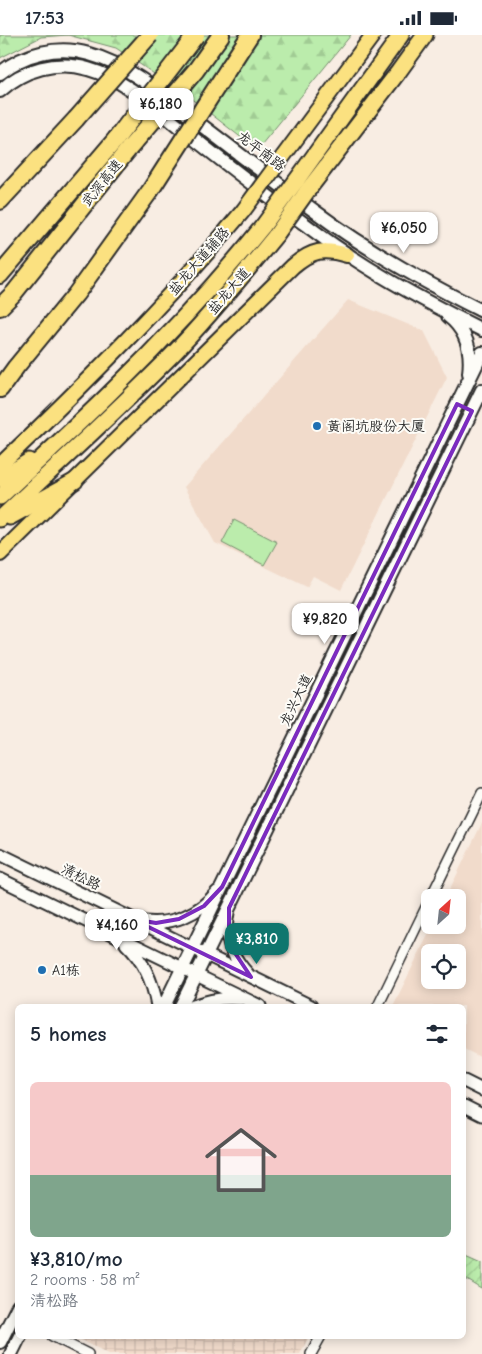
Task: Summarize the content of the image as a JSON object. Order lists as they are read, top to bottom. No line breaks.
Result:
{"streets":{"highway":["武深高速","盐龙大道"],"main road":["龙平南路","盐龙大道辅路","龙兴大道"],"street":["清松路"]},"crossings":[["龙兴大道","清松路"]],"places":["黄阁坑股份大厦","A1栋"],"north":"top right","page":{"status":"17:53","price":["¥6,180","¥6,050","¥9,820","¥4,160","¥3,810"],"heading":"5 homes","list":[{"name":"¥3,810/mo","note":"2 rooms · 58 m² · 清松路"}]}}
